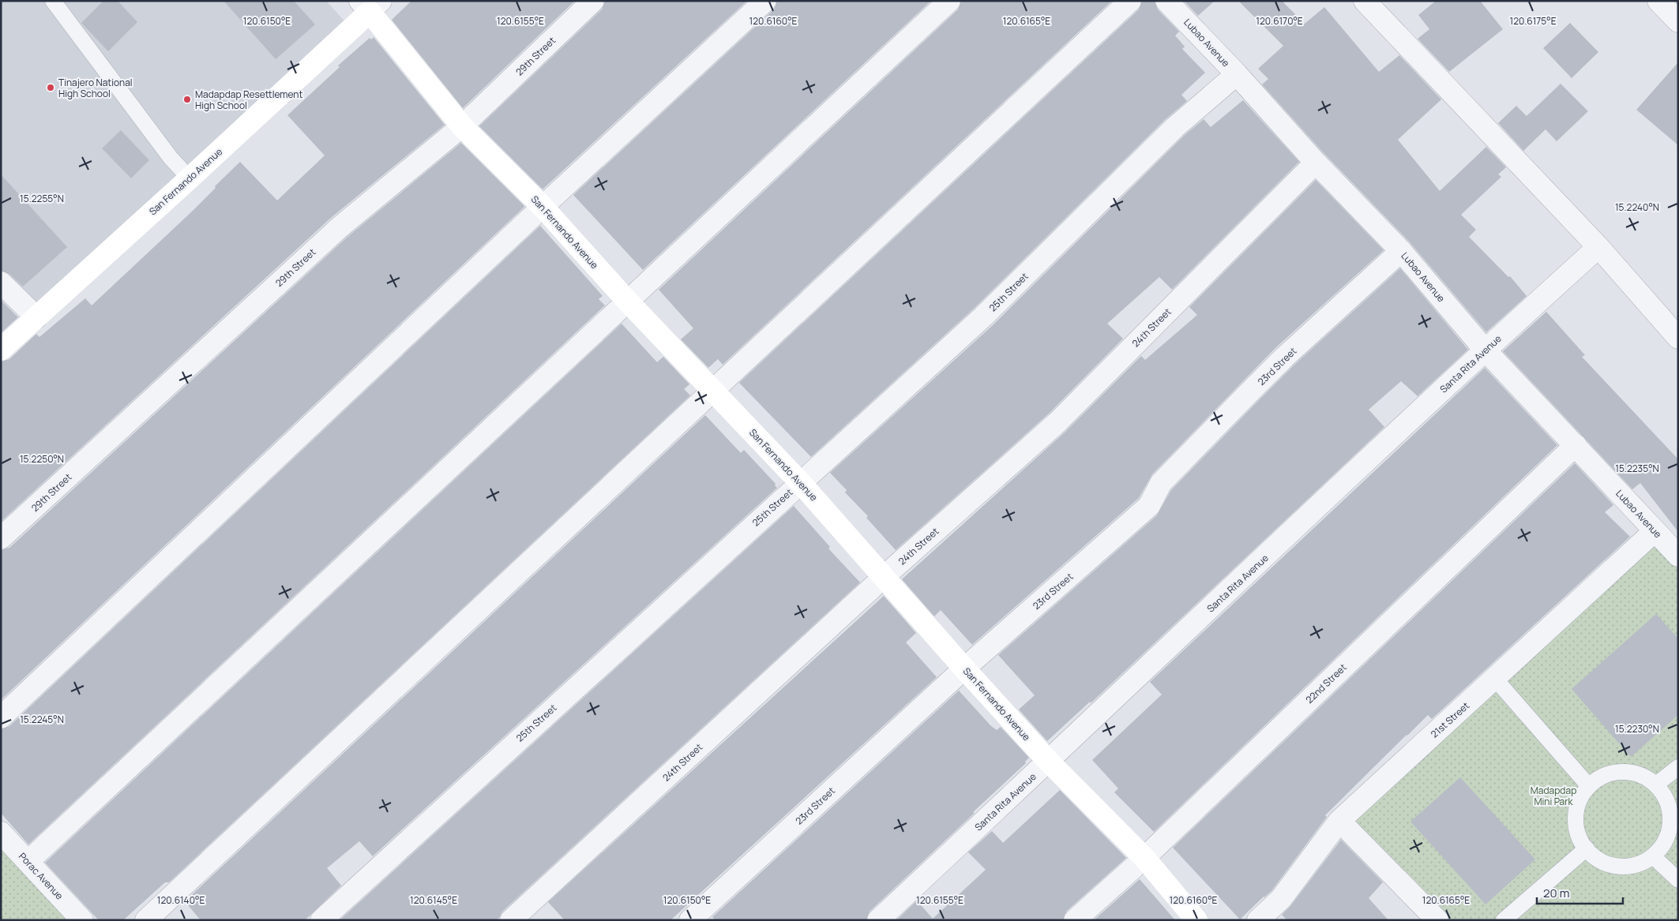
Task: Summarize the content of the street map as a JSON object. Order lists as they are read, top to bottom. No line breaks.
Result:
{"streets":{"main road":["San Fernando Avenue"],"street":["Lubao Avenue","29th Street","25th Street","24th Street","Santa Rita Avenue","23rd Street","22nd Street","21st Street","Porac Avenue"]},"crossings":[["Lubao Avenue","25th Street"],["Lubao Avenue","24th Street"],["Lubao Avenue","Santa Rita Avenue"],["Lubao Avenue","23rd Street"],["Lubao Avenue","22nd Street"],["Lubao Avenue","21st Street"],["29th Street","San Fernando Avenue"],["San Fernando Avenue","25th Street"],["San Fernando Avenue","24th Street"],["San Fernando Avenue","Santa Rita Avenue"],["San Fernando Avenue","23rd Street"],["San Fernando Avenue","22nd Street"]],"parks":["Madapdap Mini Park"],"places":["Tinajero National High School","Madapdap Resettlement High School"],"scale_bar":"20 m","coordinates":["120.6150°E","120.6155°E","120.6160°E","120.6165°E","120.6170°E","120.6175°E","15.2255°N","15.2240°N","15.2250°N","15.2235°N","15.2245°N","15.2230°N","120.6140°E","120.6145°E"]}
